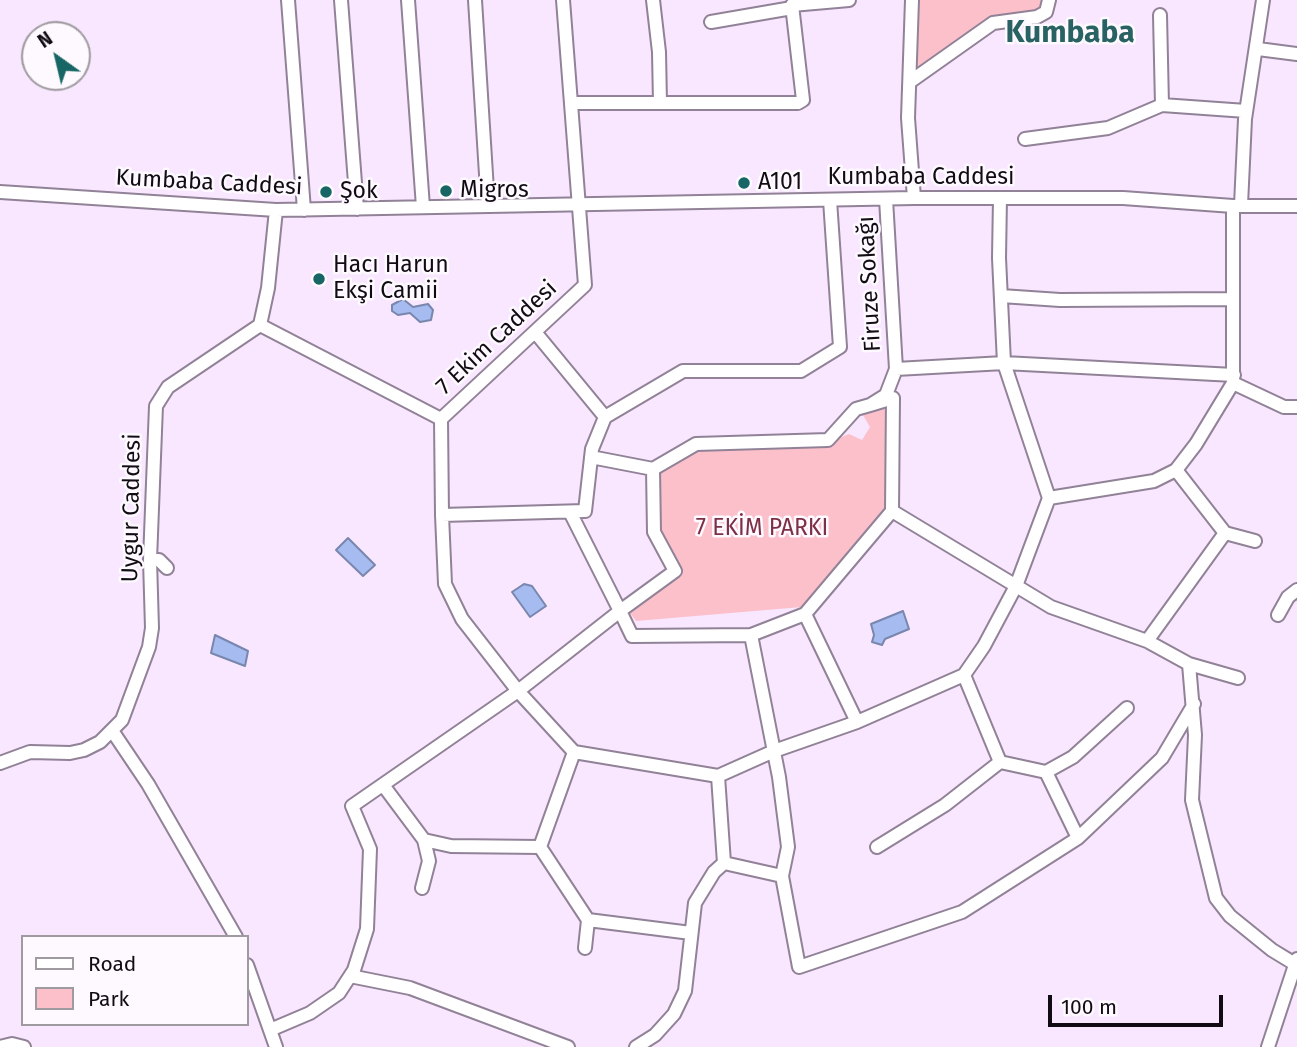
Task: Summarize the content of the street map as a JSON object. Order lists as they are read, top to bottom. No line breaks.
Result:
{"streets":{"street":["Kumbaba Caddesi","Firuze Sokağı","7 Ekim Caddesi","Uygur Caddesi"]},"crossings":[["Kumbaba Caddesi","Firuze Sokağı"],["Kumbaba Caddesi","7 Ekim Caddesi"]],"districts":["Kumbaba"],"parks":["7 EKİM PARKI"],"places":["A101","Migros","Şok","Hacı Harun Ekşi Camii"],"legend":["Road","Park"],"scale_bar":"100 m","north":"top left"}
